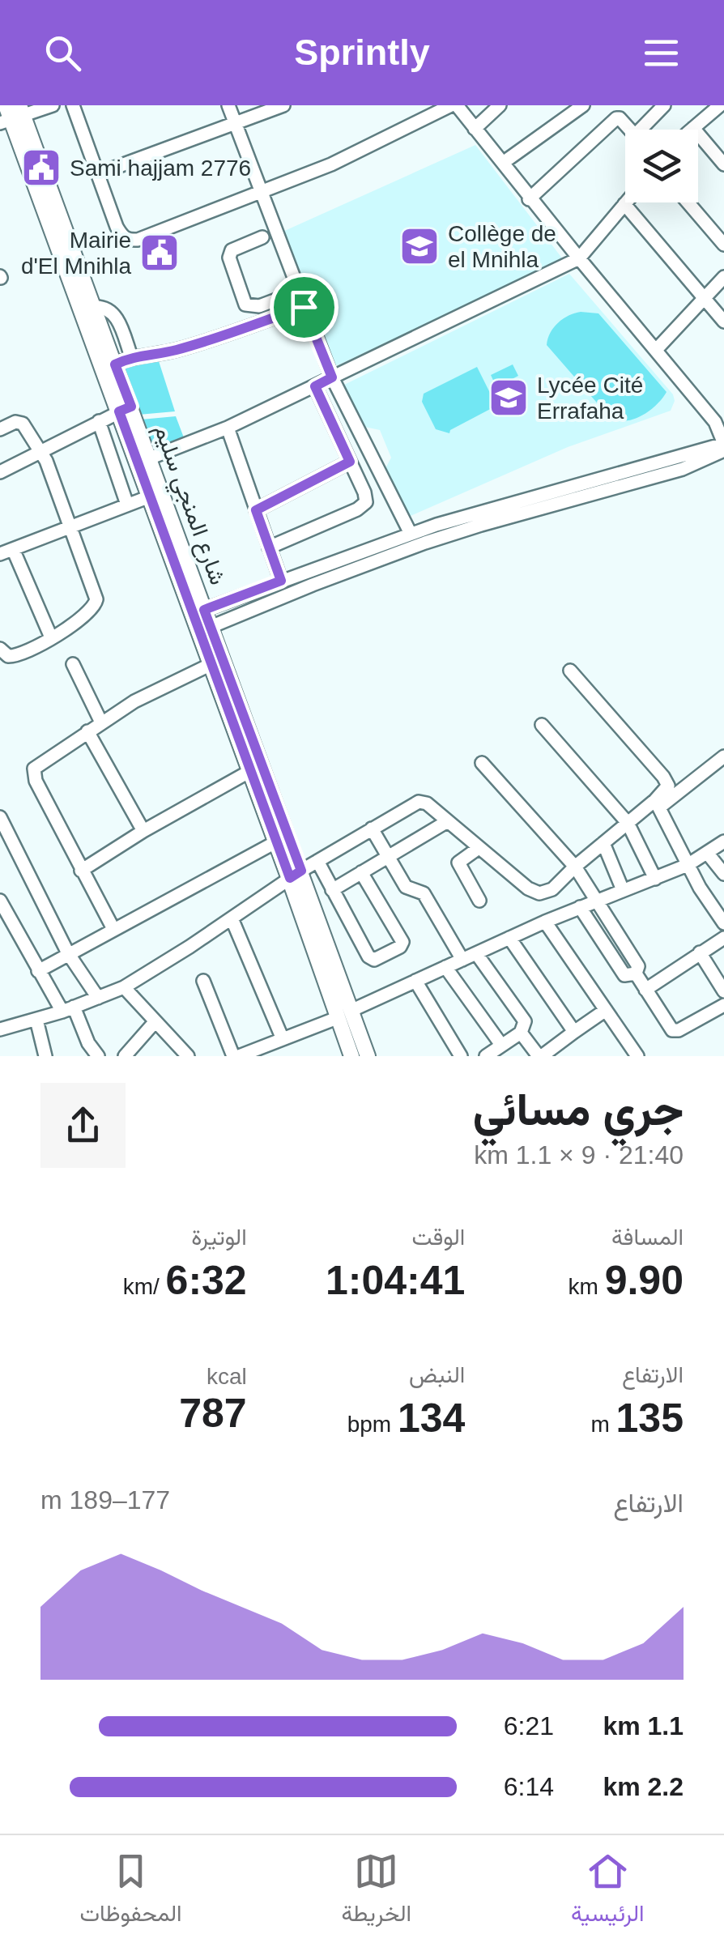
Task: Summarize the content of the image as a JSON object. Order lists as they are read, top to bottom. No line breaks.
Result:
{"streets":{"main road":["شارع المنجي سليم"]},"places":{"public building":["Sami hajjam 2776","Mairie d'El Mnihla"],"school or university":["Collège de el Mnihla","Lycée Cité Errafaha"]},"page":{"header":"Sprintly","heading":["جري مسائي","21:40 · 9 × 1.1 km"],"stats":[["المسافة","9.90 km"],["الوقت","1:04:41"],["الوتيرة","6:32 /km"],["الارتفاع","135 m"],["النبض","134 bpm"],["kcal","787"]],"chart":["الارتفاع","177–189 m"],"list":[{"name":"1.1 km","note":"6:21"},{"name":"2.2 km","note":"6:14"}],"tabs":["الرئيسية","الخريطة","المحفوظات"]}}
